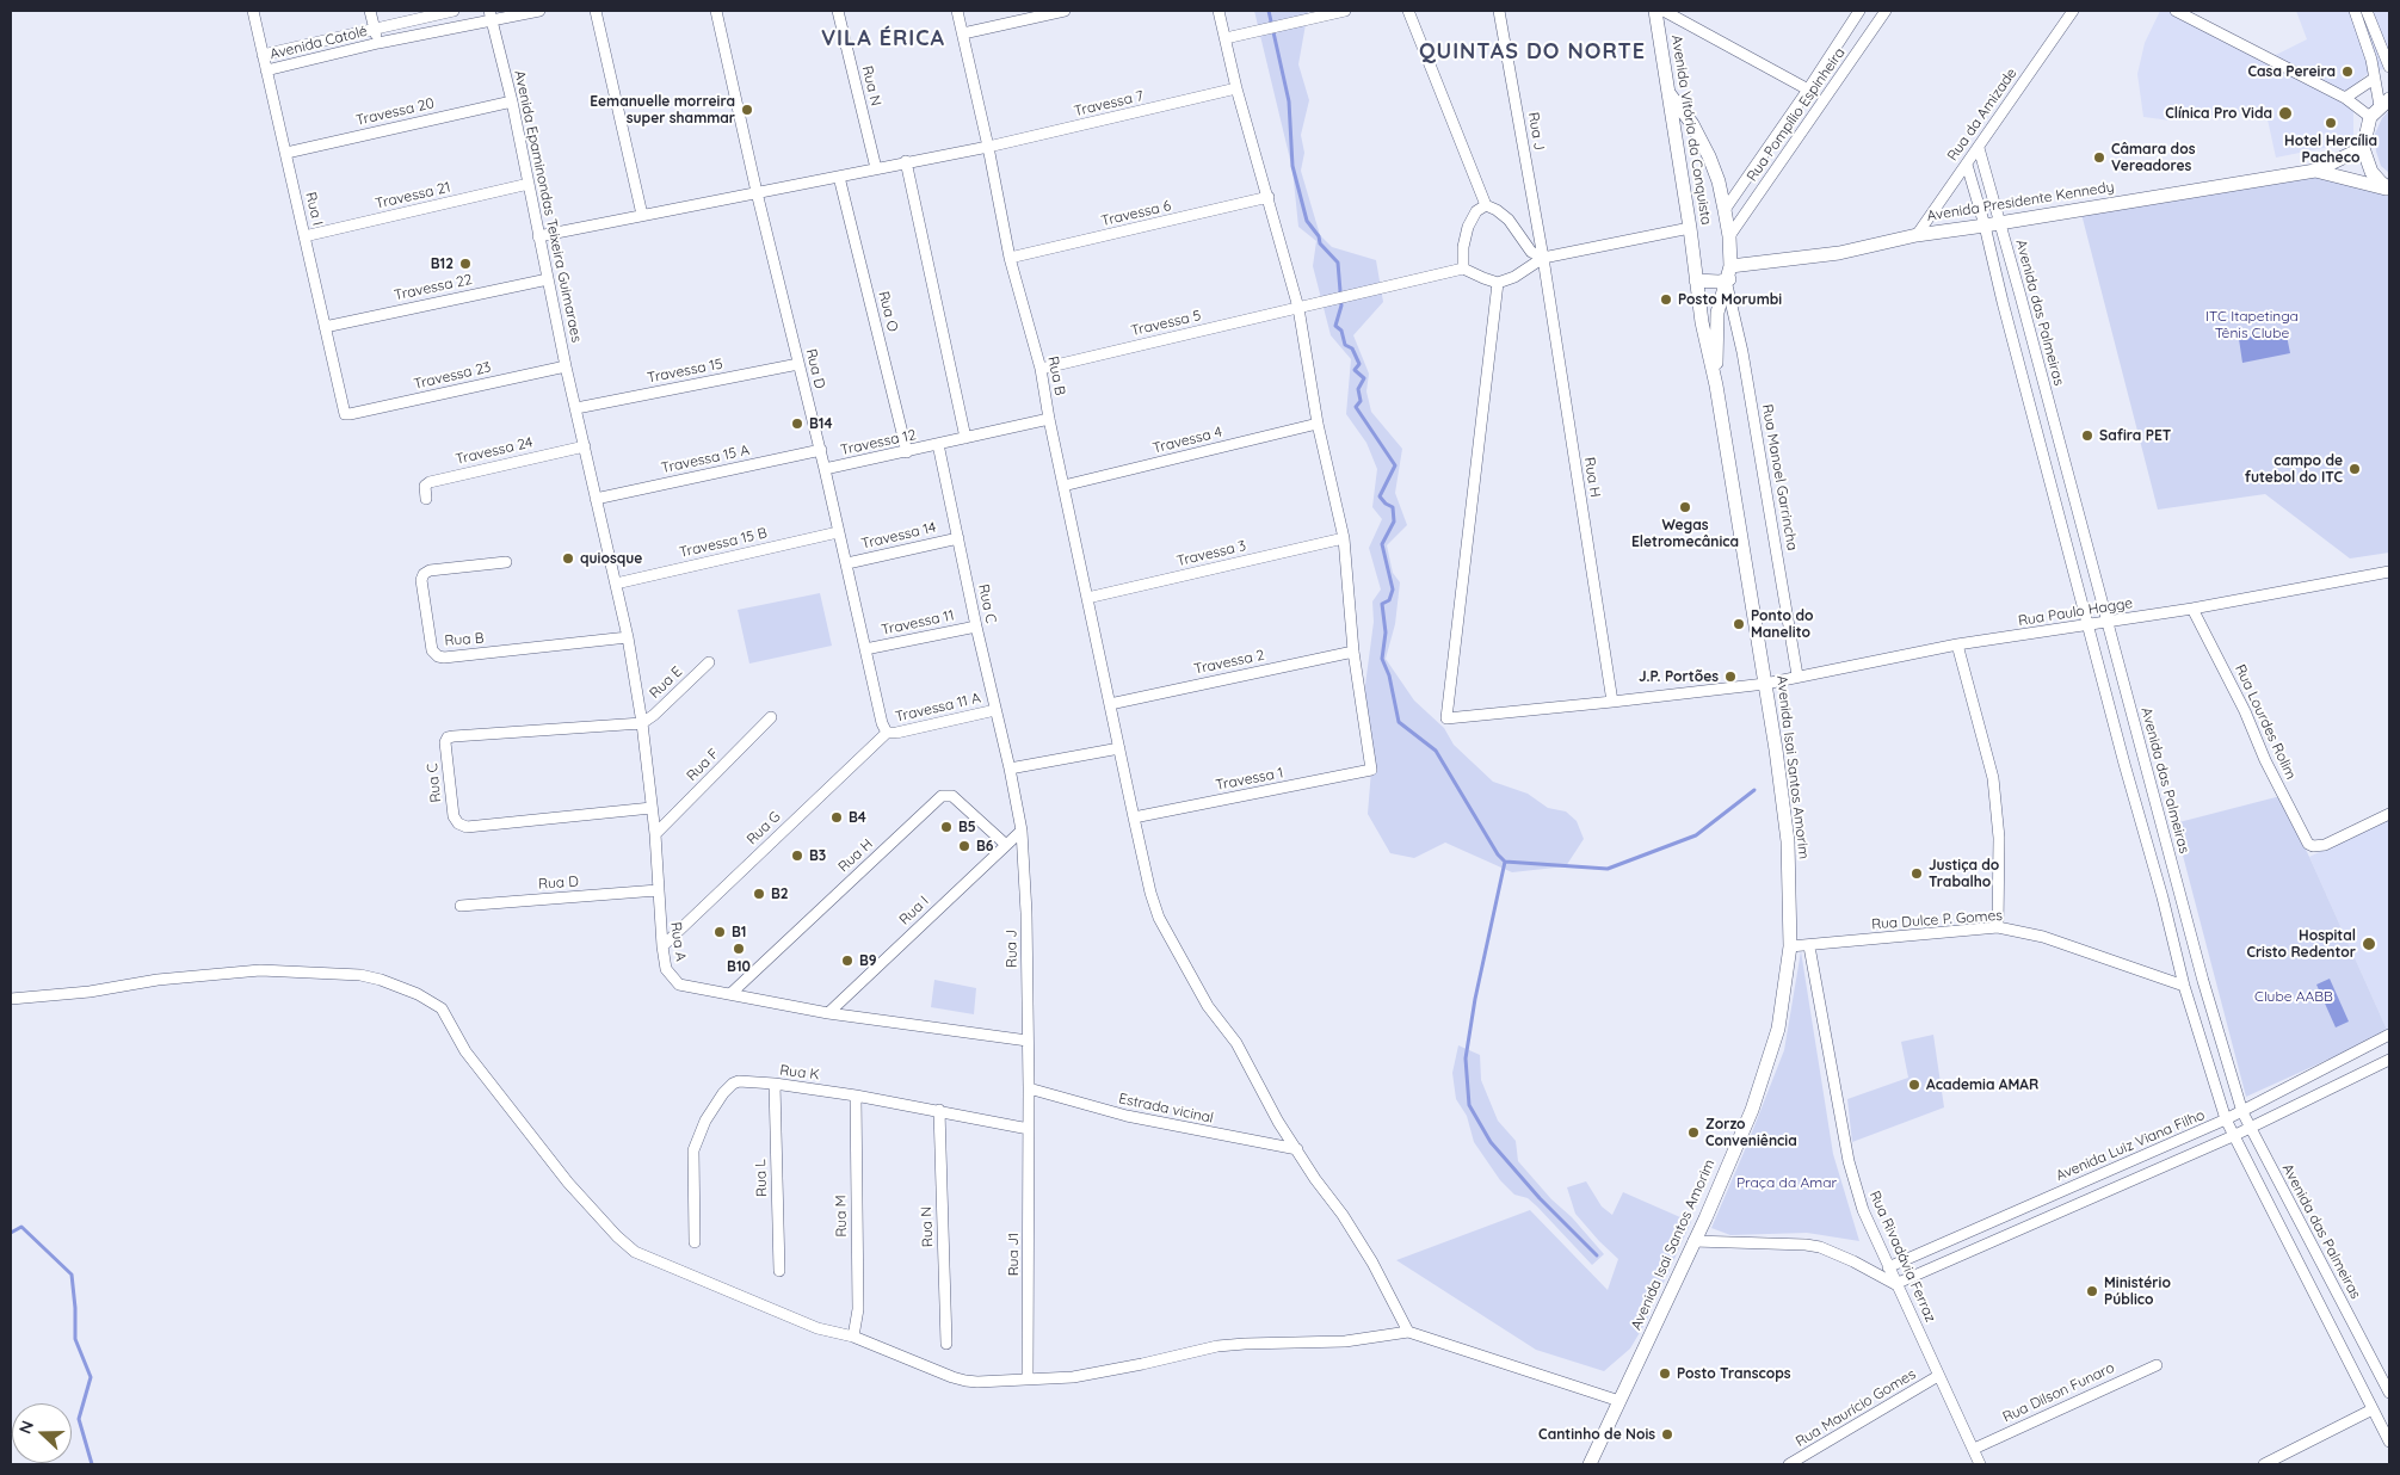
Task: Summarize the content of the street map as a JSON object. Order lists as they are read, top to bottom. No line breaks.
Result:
{"streets":{"main road":["Avenida Vitória da Conquista","Avenida Presidente Kennedy","Avenida Isai Santos Amorim"],"street":["Avenida Catolé","Rua N","Travessa 7","Travessa 20","Rua Pompílio Espinheira","Rua da Amizade","Rua J","Travessa 21","Avenida Epaminondas Teixeira Guimaraes","Rua I","Travessa 6","Travessa 22","Rua O","Avenida das Palmeiras","Travessa 5","Rua D","Travessa 15","Travessa 23","Rua B","Travessa 4","Travessa 12","Travessa 24","Travessa 15 A","Rua H","Rua Manoel Garrincha","Travessa 14","Travessa 15 B","Travessa 3","Rua C","Rua Paulo Hagge","Travessa 11","Travessa 2","Rua E","Travessa 11 A","Rua Lourdes Rolim","Rua F","Travessa 1","Rua G","Rua Dulce P. Gomes","Rua A","Rua K","Estrada vicinal","Avenida Luiz Viana Filho","Rua L","Rua M","Rua J1","Rua Rivadávia Ferraz","Rua Dilson Funaro","Rua Maurício Gomes"]},"crossings":[["Avenida Catolé","Avenida Epaminondas Teixeira Guimaraes"],["Avenida Catolé","Rua I"],["Rua N","Travessa 7"],["Rua N","Rua K"],["Travessa 7","Avenida Epaminondas Teixeira Guimaraes"],["Travessa 7","Rua O"],["Travessa 7","Rua D"],["Travessa 7","Rua B"],["Travessa 20","Avenida Epaminondas Teixeira Guimaraes"],["Travessa 20","Rua I"],["Rua da Amizade","Avenida Presidente Kennedy"],["Rua da Amizade","Avenida das Palmeiras"],["Avenida Vitória da Conquista","Avenida Isai Santos Amorim"],["Rua J","Rua I"],["Rua J","Rua H"],["Rua J","Rua C"],["Rua J","Rua A"],["Rua J","Rua K"],["Rua J","Estrada vicinal"],["Rua J","Rua J1"],["Travessa 21","Avenida Epaminondas Teixeira Guimaraes"],["Travessa 21","Rua I"],["Avenida Presidente Kennedy","Avenida das Palmeiras"],["Avenida Presidente Kennedy","Rua Manoel Garrincha"],["Avenida Presidente Kennedy","Avenida Isai Santos Amorim"],["Avenida Epaminondas Teixeira Guimaraes","Travessa 22"],["Avenida Epaminondas Teixeira Guimaraes","Travessa 15"],["Avenida Epaminondas Teixeira Guimaraes","Travessa 23"],["Avenida Epaminondas Teixeira Guimaraes","Travessa 24"],["Avenida Epaminondas Teixeira Guimaraes","Travessa 15 A"],["Avenida Epaminondas Teixeira Guimaraes","Rua A"],["Rua I","Travessa 22"],["Rua I","Travessa 23"],["Rua I","Rua H"],["Rua I","Rua A"],["Travessa 6","Rua B"],["Rua O","Travessa 12"],["Avenida das Palmeiras","Rua Paulo Hagge"],["Avenida das Palmeiras","Rua Dulce P. Gomes"],["Avenida das Palmeiras","Avenida Luiz Viana Filho"],["Travessa 5","Rua B"],["Rua D","Travessa 15"],["Rua D","Travessa 12"],["Rua D","Travessa 15 A"],["Rua D","Travessa 14"],["Rua D","Travessa 15 B"],["Rua D","Travessa 11"],["Rua D","Travessa 11 A"],["Rua D","Rua G"],["Rua D","Rua A"],["Rua B","Travessa 4"],["Rua B","Travessa 12"],["Rua B","Travessa 3"],["Rua B","Travessa 2"],["Rua B","Travessa 1"],["Rua B","Rua A"],["Rua B","Estrada vicinal"],["Travessa 12","Rua C"],["Travessa 15 A","Rua A"],["Rua H","Rua A"],["Rua Manoel Garrincha","Rua Paulo Hagge"],["Travessa 14","Rua C"],["Travessa 15 B","Rua A"],["Rua C","Travessa 11"],["Rua C","Rua E"],["Rua C","Travessa 11 A"],["Rua C","Rua A"],["Rua Paulo Hagge","Rua Lourdes Rolim"],["Rua Paulo Hagge","Avenida Isai Santos Amorim"],["Travessa 2","Travessa 1"],["Rua E","Rua A"],["Travessa 11 A","Rua G"],["Rua F","Rua A"],["Avenida Isai Santos Amorim","Rua Dulce P. Gomes"],["Rua G","Rua A"],["Rua Dulce P. Gomes","Rua Rivadávia Ferraz"],["Rua K","Rua L"],["Rua K","Rua M"],["Rua K","Rua J1"],["Avenida Luiz Viana Filho","Rua Rivadávia Ferraz"],["Rua Rivadávia Ferraz","Rua Dilson Funaro"],["Rua Rivadávia Ferraz","Rua Maurício Gomes"]],"districts":["VILA ÉRICA","QUINTAS DO NORTE"],"parks":["ITC Itapetinga Tênis Clube","Clube AABB","Praça da Amar"],"places":["Casa Pereira","Eemanuelle morreira super shammar","Clínica Pro Vida","Hotel Hercília Pacheco","Câmara dos Vereadores","B12","Posto Morumbi","B14","Safira PET","campo de futebol do ITC","Wegas Eletromecânica","quiosque","Ponto do Manelito","J.P. Portões","B4","B5","B6","B3","Justiça do Trabalho","B2","B1","Hospital Cristo Redentor","B10","B9","Academia AMAR","Zorzo Conveniência","Ministério Público","Posto Transcops","Cantinho de Nois"],"north":"left"}
